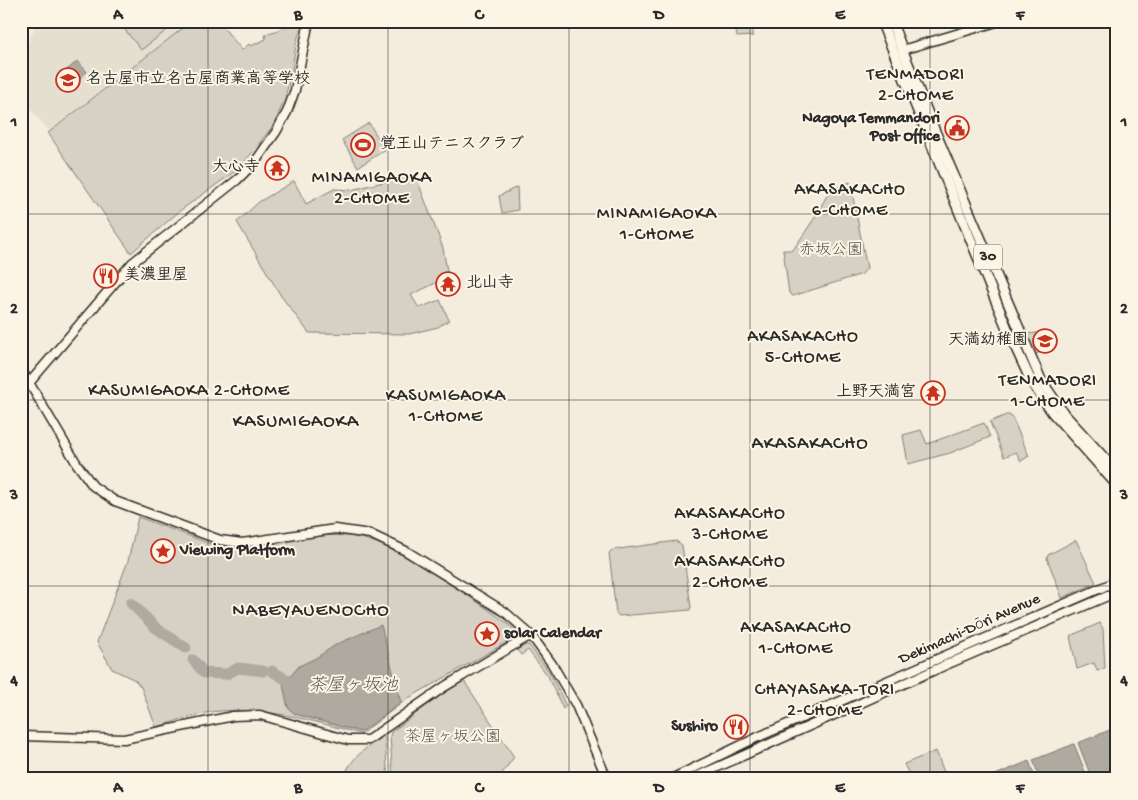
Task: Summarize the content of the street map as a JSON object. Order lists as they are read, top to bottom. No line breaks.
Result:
{"streets":{"main road":["30"],"street":["Dekimachi-Dōri Avenue"]},"districts":["TENMADORI 2-CHOME","MINAMIGAOKA 2-CHOME","AKASAKACHO 6-CHOME","MINAMIGAOKA 1-CHOME","AKASAKACHO 5-CHOME","TENMADORI 1-CHOME","KASUMIGAOKA 2-CHOME","KASUMIGAOKA 1-CHOME","KASUMIGAOKA","AKASAKACHO","AKASAKACHO 3-CHOME","AKASAKACHO 2-CHOME","NABEYAUENOCHO","AKASAKACHO 1-CHOME","CHAYASAKA-TORI 2-CHOME"],"water":["茶屋ヶ坂池"],"parks":["赤坂公園","茶屋ヶ坂公園"],"places":{"school or university":["名古屋市立名古屋商業高等学校","天満幼稚園"],"public building":["Nagoya Temmandori Post Office"],"sports":["覚王山テニスクラブ"],"temple":["大心寺","北山寺","上野天満宮"],"restaurant":["美濃里屋","Sushiro"],"place":["Viewing Platform","solar Calendar"]},"grid":{"columns":["A","B","C","D","E","F"],"rows":["1","2","3","4"]}}
